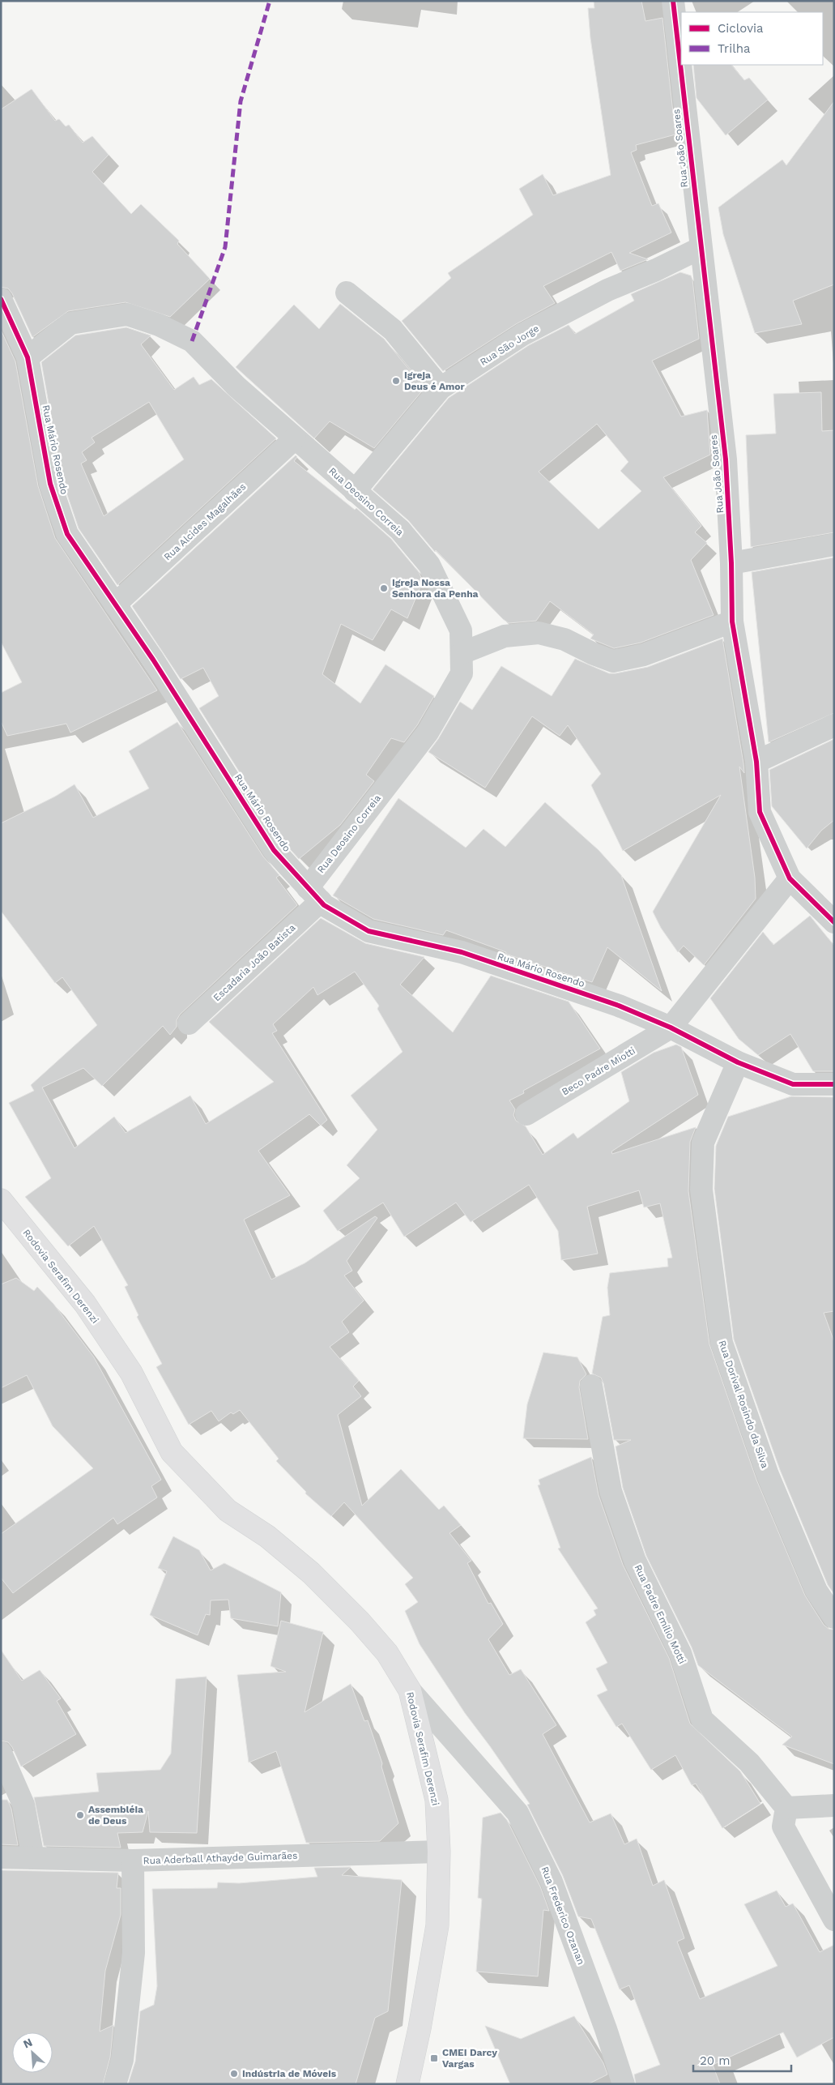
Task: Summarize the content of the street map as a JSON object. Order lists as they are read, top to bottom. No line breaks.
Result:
{"streets":{"main road":["Rodovia Serafim Derenzi"],"street":["Rua João Soares","Rua São Jorge","Rua Mário Rosendo","Rua Deosino Correia","Rua Alcides Magalhães","Escadaria João Batista","Beco Padre Miotti","Rua Dorival Rosindo da Silva","Rua Padre Emílio Motti","Rua Aderball Athayde Guimarães","Rua Frederico Ozanan"]},"crossings":[["Rua João Soares","Rua São Jorge"],["Rua São Jorge","Rua Deosino Correia"],["Rua Mário Rosendo","Rua Deosino Correia"],["Rua Mário Rosendo","Rua Alcides Magalhães"],["Rua Mário Rosendo","Escadaria João Batista"],["Rua Mário Rosendo","Beco Padre Miotti"],["Rua Mário Rosendo","Rua Dorival Rosindo da Silva"],["Rua Deosino Correia","Rua Alcides Magalhães"],["Rua Deosino Correia","Escadaria João Batista"],["Rodovia Serafim Derenzi","Rua Aderball Athayde Guimarães"],["Rodovia Serafim Derenzi","Rua Frederico Ozanan"]],"places":{"other":["Igreja Deus é Amor","Igreja Nossa Senhora da Penha","Assembléia de Deus","Indústria de Móveis"],"transit":["CMEI Darcy Vargas"]},"legend":["Ciclovia","Trilha"],"scale_bar":"20 m","north":"top left"}
